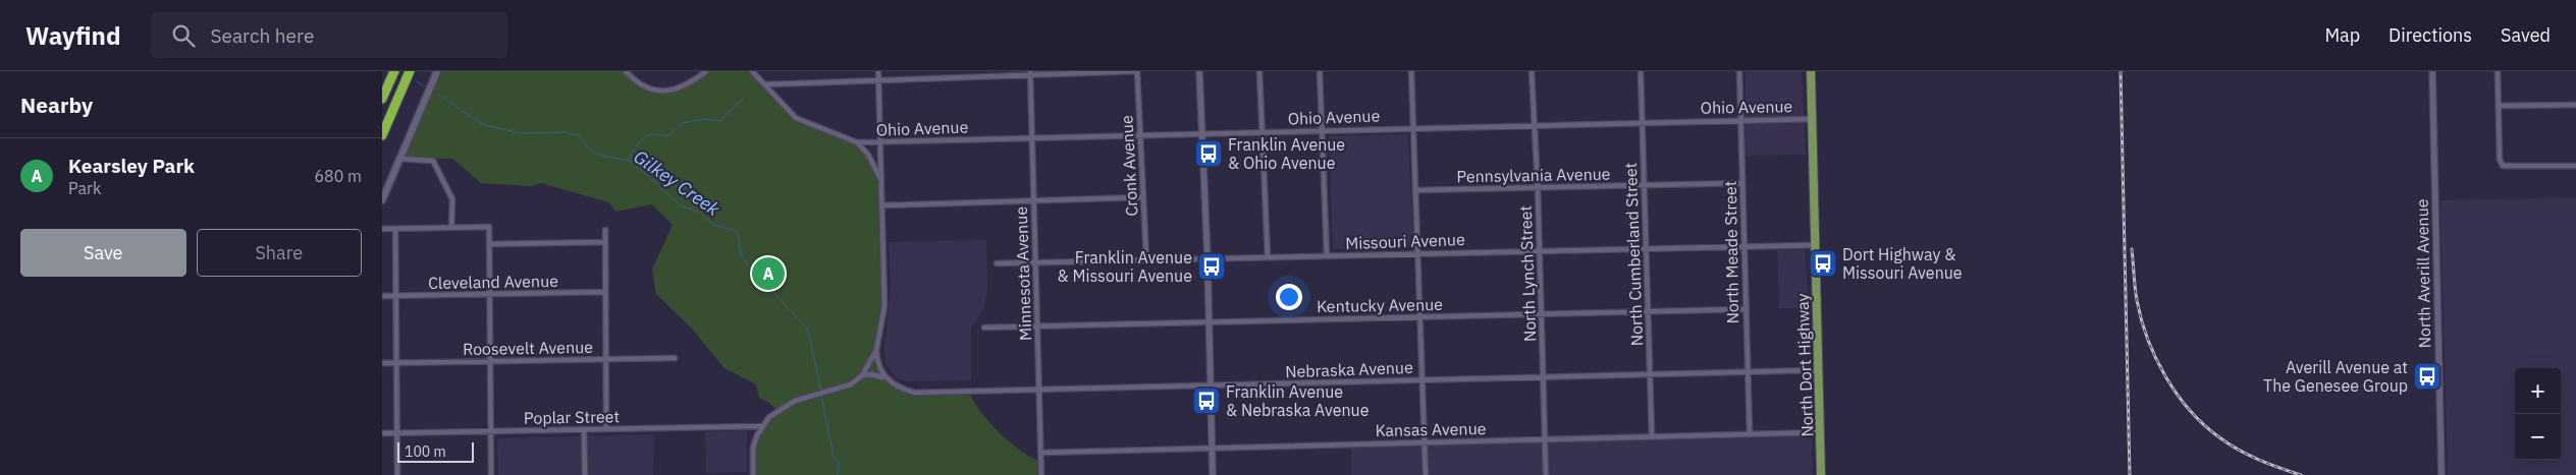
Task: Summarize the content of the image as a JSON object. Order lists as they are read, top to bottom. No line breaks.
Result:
{"streets":{"main road":["North Dort Highway"],"street":["Ohio Avenue","Cronk Avenue","Pennsylvania Avenue","Missouri Avenue","North Meade Street","North Cumberland Street","Minnesota Avenue","North Lynch Street","North Averill Avenue","Cleveland Avenue","Kentucky Avenue","Roosevelt Avenue","Nebraska Avenue","Poplar Street","Kansas Avenue"]},"crossings":[["Ohio Avenue","Cronk Avenue"],["Ohio Avenue","North Meade Street"],["Ohio Avenue","North Cumberland Street"],["Ohio Avenue","Minnesota Avenue"],["Ohio Avenue","North Lynch Street"],["Ohio Avenue","North Dort Highway"],["Cronk Avenue","Missouri Avenue"],["Pennsylvania Avenue","North Meade Street"],["Pennsylvania Avenue","North Cumberland Street"],["Pennsylvania Avenue","North Lynch Street"],["Missouri Avenue","North Meade Street"],["Missouri Avenue","North Cumberland Street"],["Missouri Avenue","Minnesota Avenue"],["Missouri Avenue","North Lynch Street"],["Missouri Avenue","North Dort Highway"],["North Meade Street","Kentucky Avenue"],["North Meade Street","Nebraska Avenue"],["North Meade Street","Kansas Avenue"],["North Cumberland Street","Kentucky Avenue"],["North Cumberland Street","Nebraska Avenue"],["North Cumberland Street","Kansas Avenue"],["Minnesota Avenue","Kentucky Avenue"],["Minnesota Avenue","Nebraska Avenue"],["Minnesota Avenue","Kansas Avenue"],["North Lynch Street","Kentucky Avenue"],["North Lynch Street","Nebraska Avenue"],["North Lynch Street","Kansas Avenue"],["North Dort Highway","Nebraska Avenue"],["North Dort Highway","Kansas Avenue"]],"water":["Gilkey Creek"],"places":{"bus stop":["Franklin Avenue & Ohio Avenue","Dort Highway & Missouri Avenue","Franklin Avenue & Missouri Avenue","Averill Avenue at The Genesee Group","Franklin Avenue & Nebraska Avenue"]},"scale_bar":"100 m","page":{"header":"Wayfind","search":"Search here","nav":["Map","Directions","Saved"],"heading":"Nearby","list":[{"mark":"A","name":"Kearsley Park","note":"Park","value":"680 m"}],"buttons":["Save","Share"],"pins":"A","map_buttons":["+","−"],"scale":"100 m"}}
